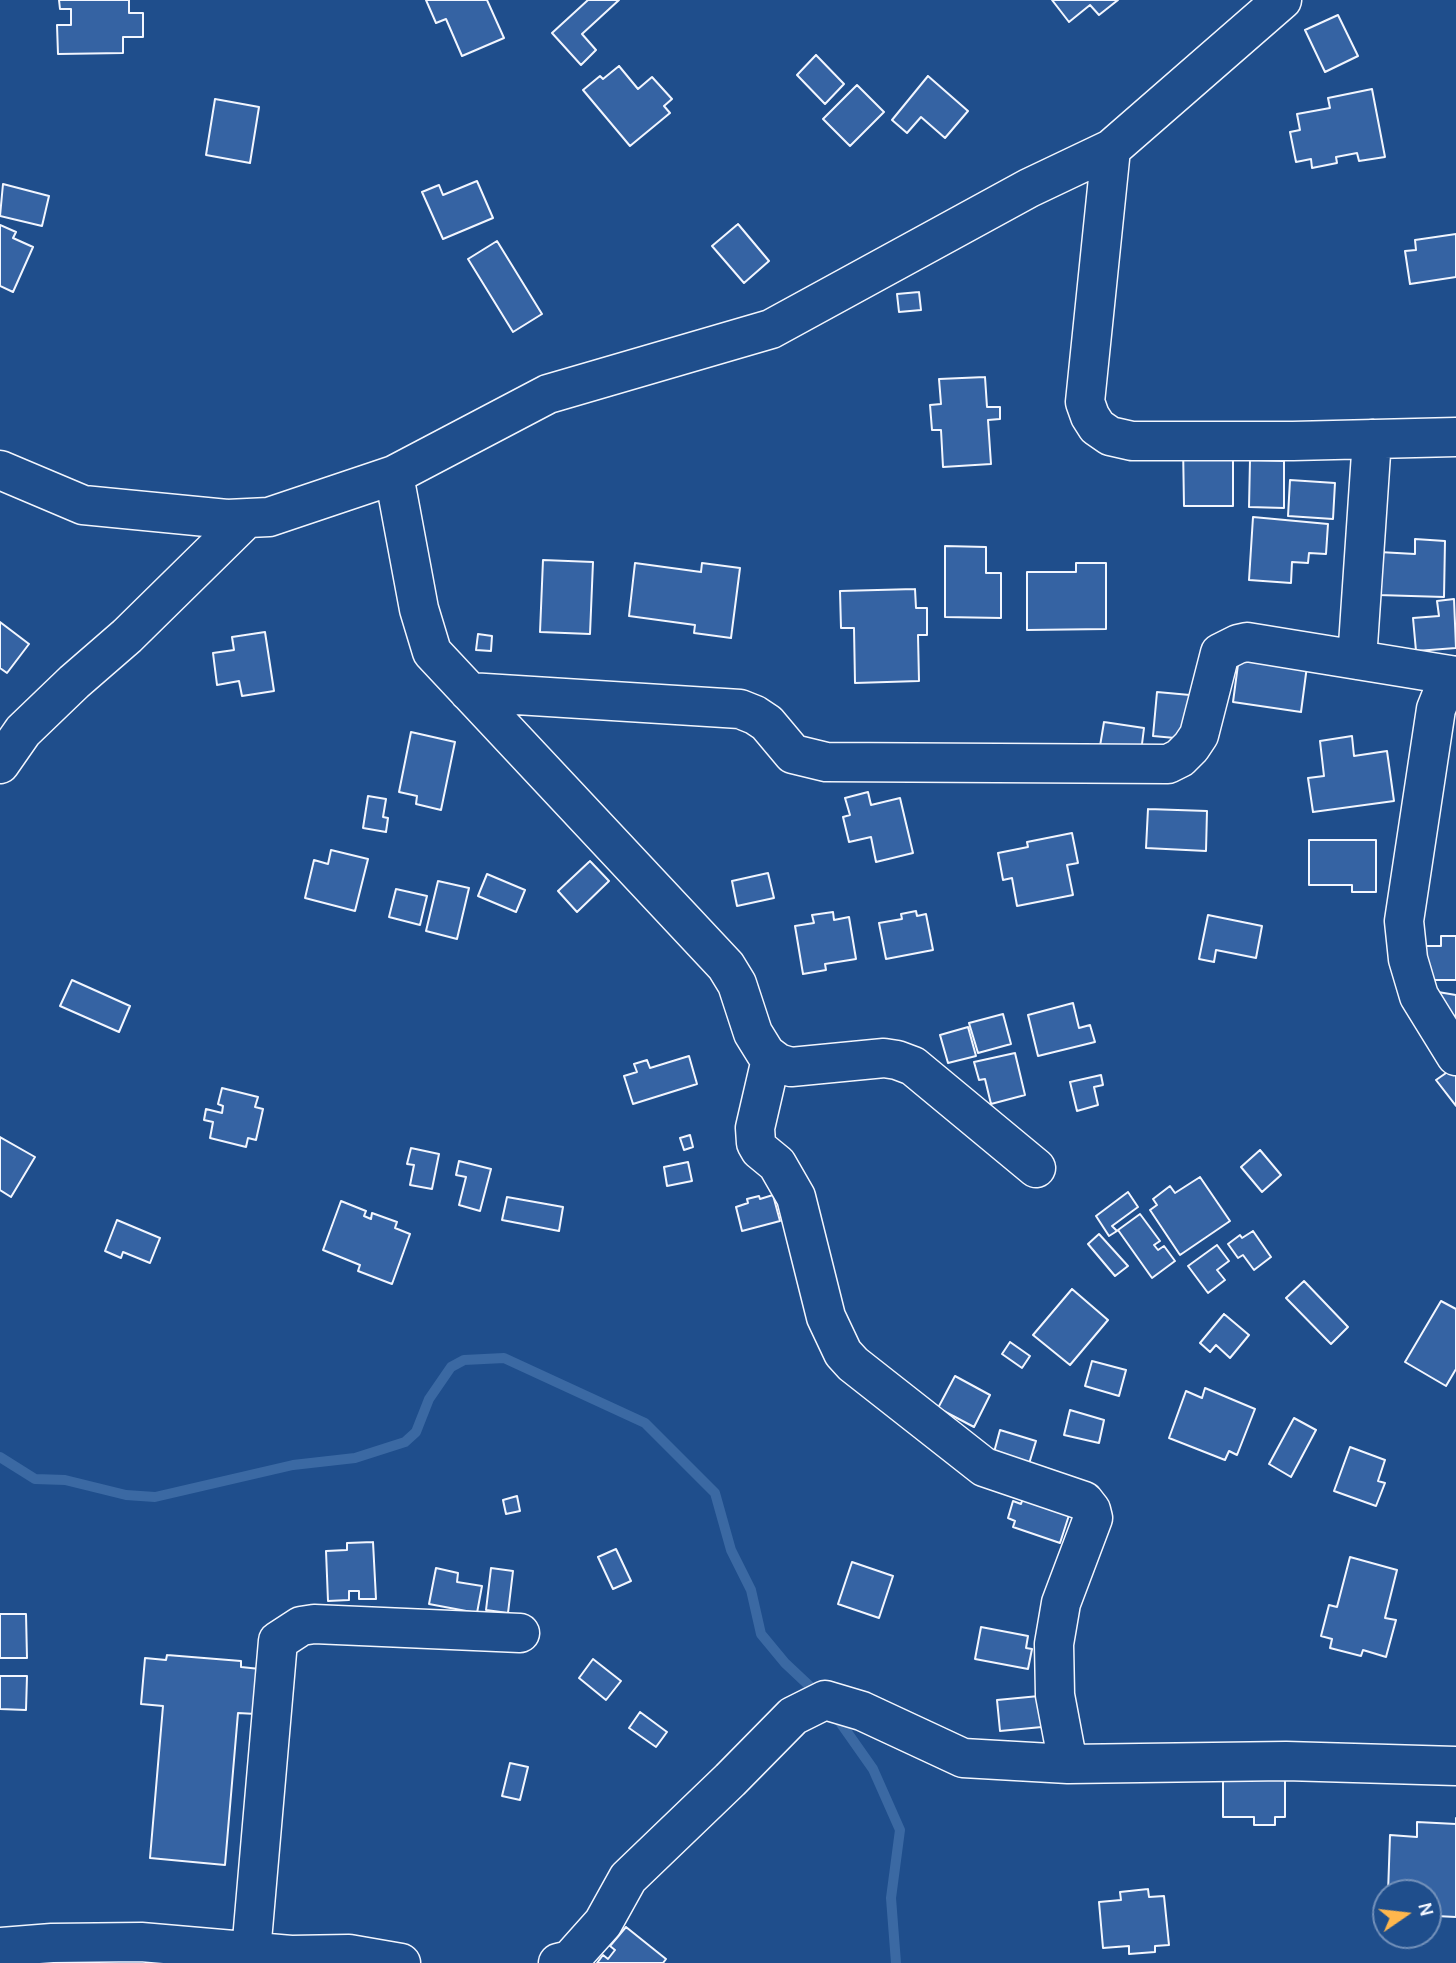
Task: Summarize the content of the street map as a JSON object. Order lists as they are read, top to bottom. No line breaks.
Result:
{"north":"right"}
